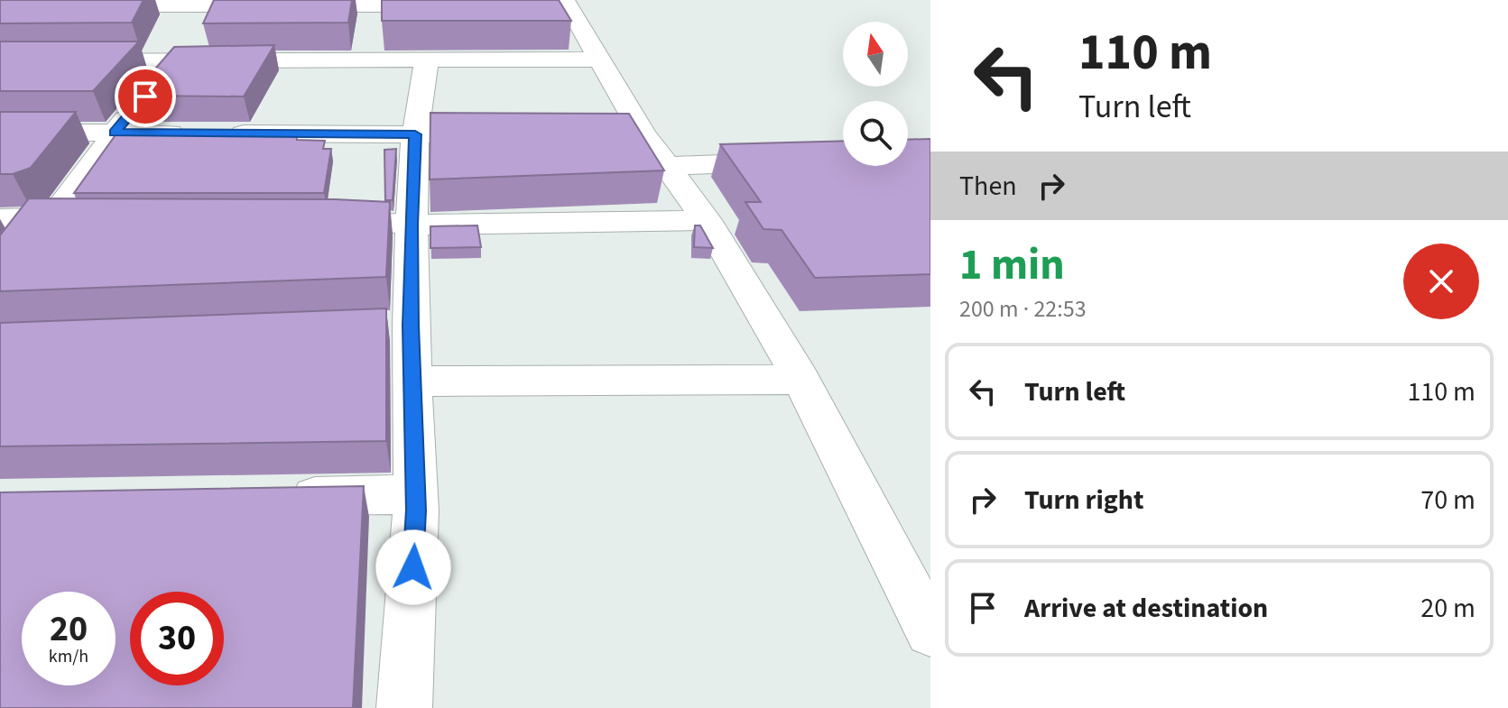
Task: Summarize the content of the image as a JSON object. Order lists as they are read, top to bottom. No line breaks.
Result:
{"north":"top","page":{"turn":["110 m","Turn left"],"then":"Then","heading":["1 min","200 m · 22:53"],"list":[{"name":"Turn left","value":"110 m"},{"name":"Turn right","value":"70 m"},{"name":"Arrive at destination","value":"20 m"}],"speed":"20 km/h","limit":"30"}}
